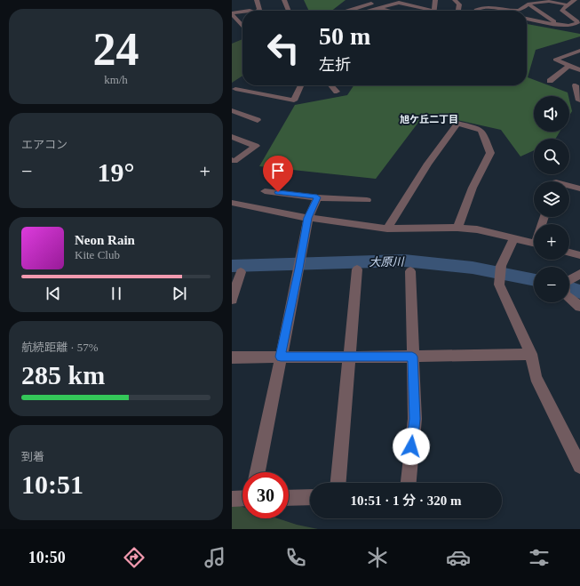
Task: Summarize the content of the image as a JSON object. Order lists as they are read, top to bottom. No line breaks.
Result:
{"districts":["旭ケ丘二丁目"],"water":["大原川"],"page":{"tile":[["24","km/h"],"エアコン",["航続距離 · 57%","285 km"],["到着","10:51"]],"turn":["50 m","左折"],"map_buttons":["+","−"],"heat":["−","19°","+"],"song":["Neon Rain","Kite Club"],"limit":"30","trip":"10:51 · 1 分 · 320 m","tabs":"10:50"}}
